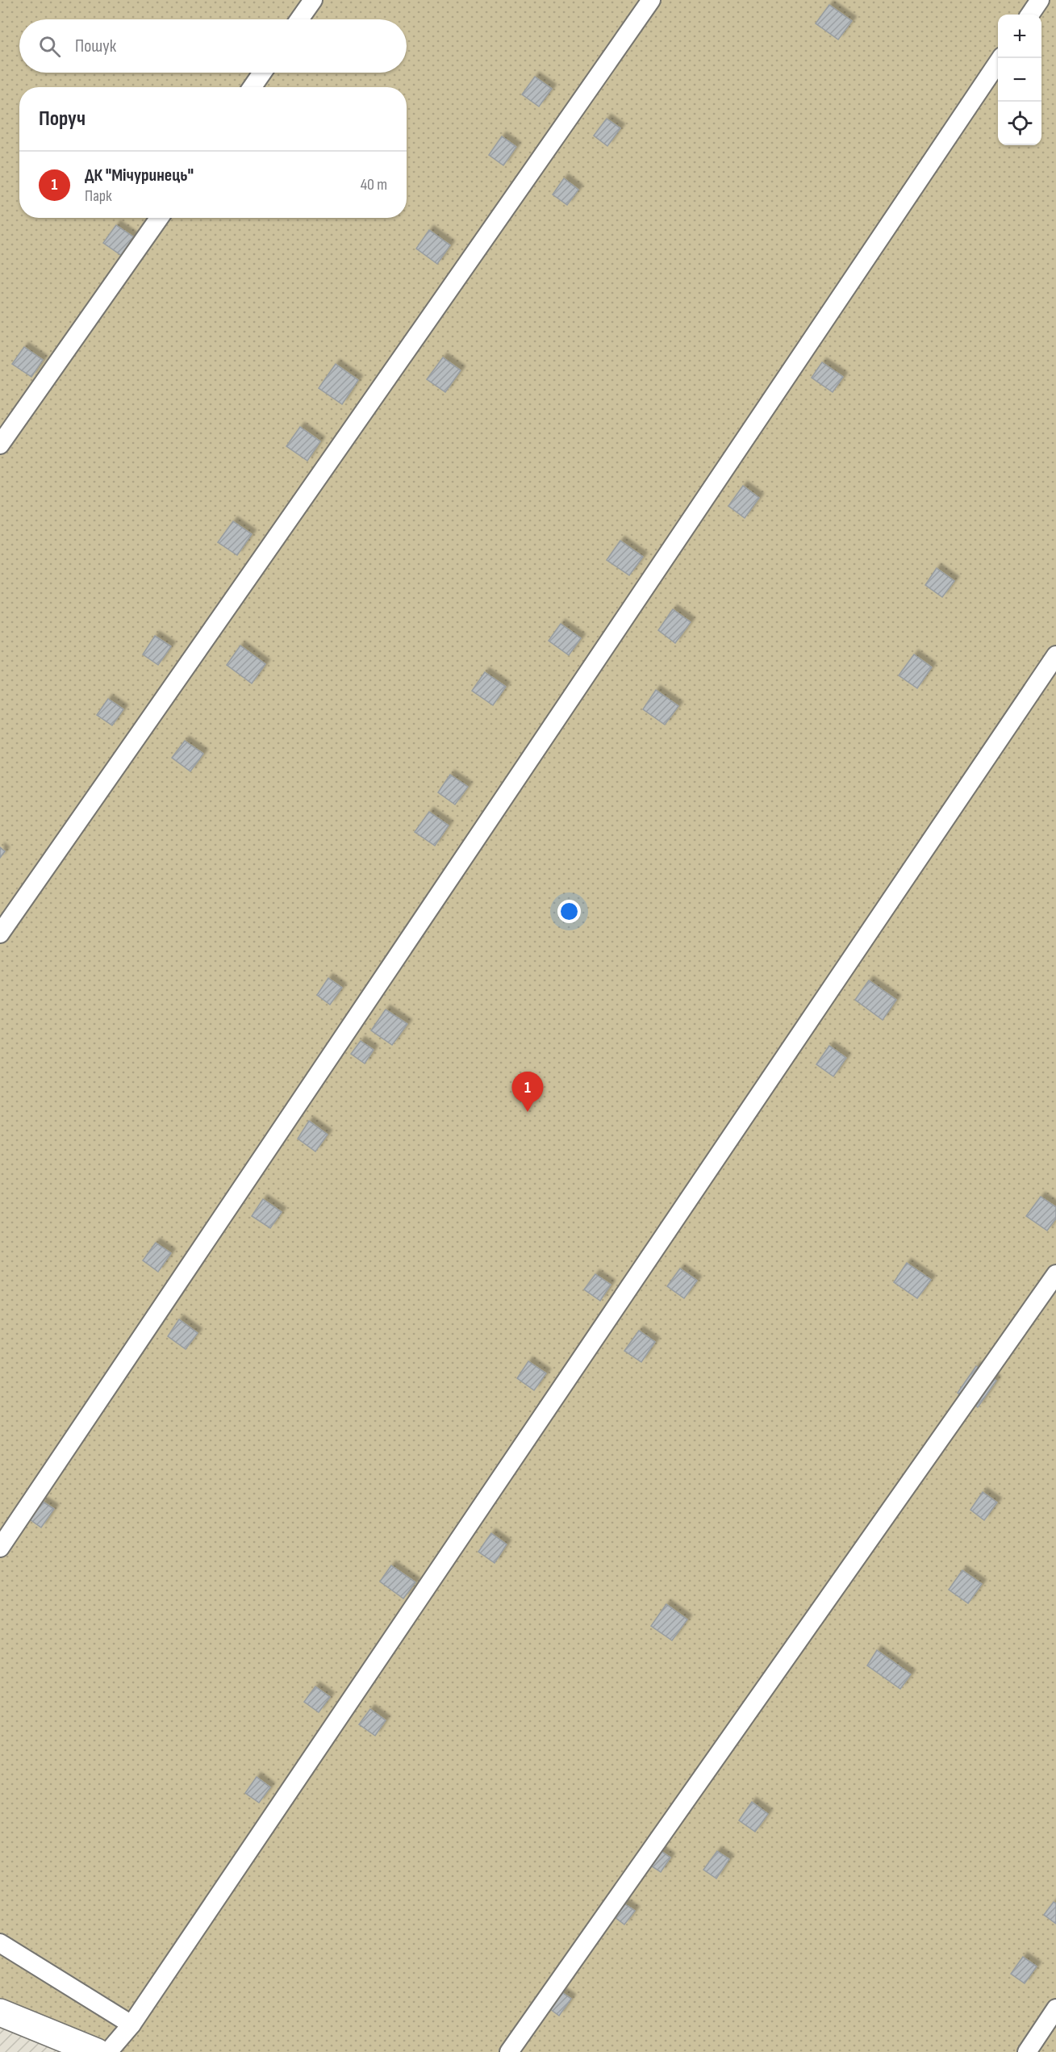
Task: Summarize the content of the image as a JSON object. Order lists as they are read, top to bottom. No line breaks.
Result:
{"page":{"map_buttons":["+","−"],"search":"Пошук","heading":"Поруч","list":[{"mark":"1","name":"ДК \"Мічуринець\"","note":"Парк","value":"40 m"}],"pins":"1"}}
